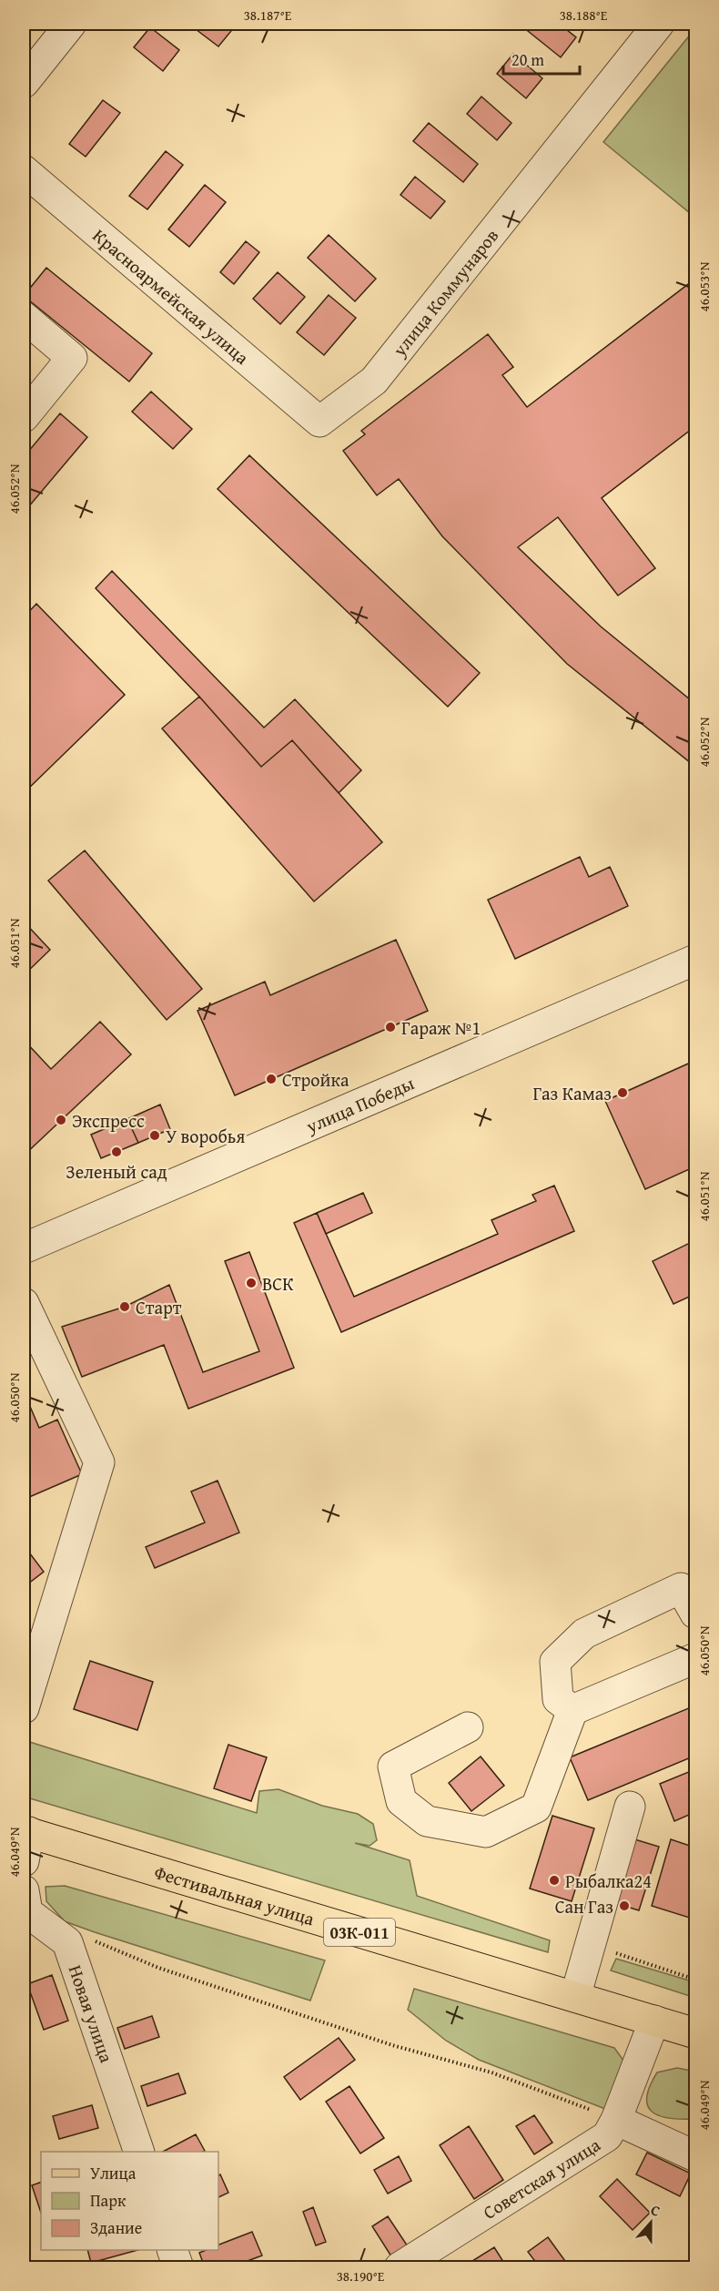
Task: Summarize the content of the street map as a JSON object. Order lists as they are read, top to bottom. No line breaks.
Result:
{"streets":{"main road":["Фестивальная улица","03К-011"],"street":["улица Коммунаров","Красноармейская улица","улица Победы","Новая улица","Советская улица"]},"crossings":[["улица Коммунаров","Красноармейская улица"],["Фестивальная улица","Советская улица"]],"places":["Гараж №1","Стройка","Газ Камаз","Экспресс","У воробья","Зеленый сад","ВСК","Старт","Рыбалка24","Сан Газ"],"legend":["Улица","Парк","Здание"],"scale_bar":"20 m","north":"top","coordinates":["38.187°E","38.188°E","46.053°N","46.052°N","46.051°N","46.050°N","46.049°N","38.190°E"]}
